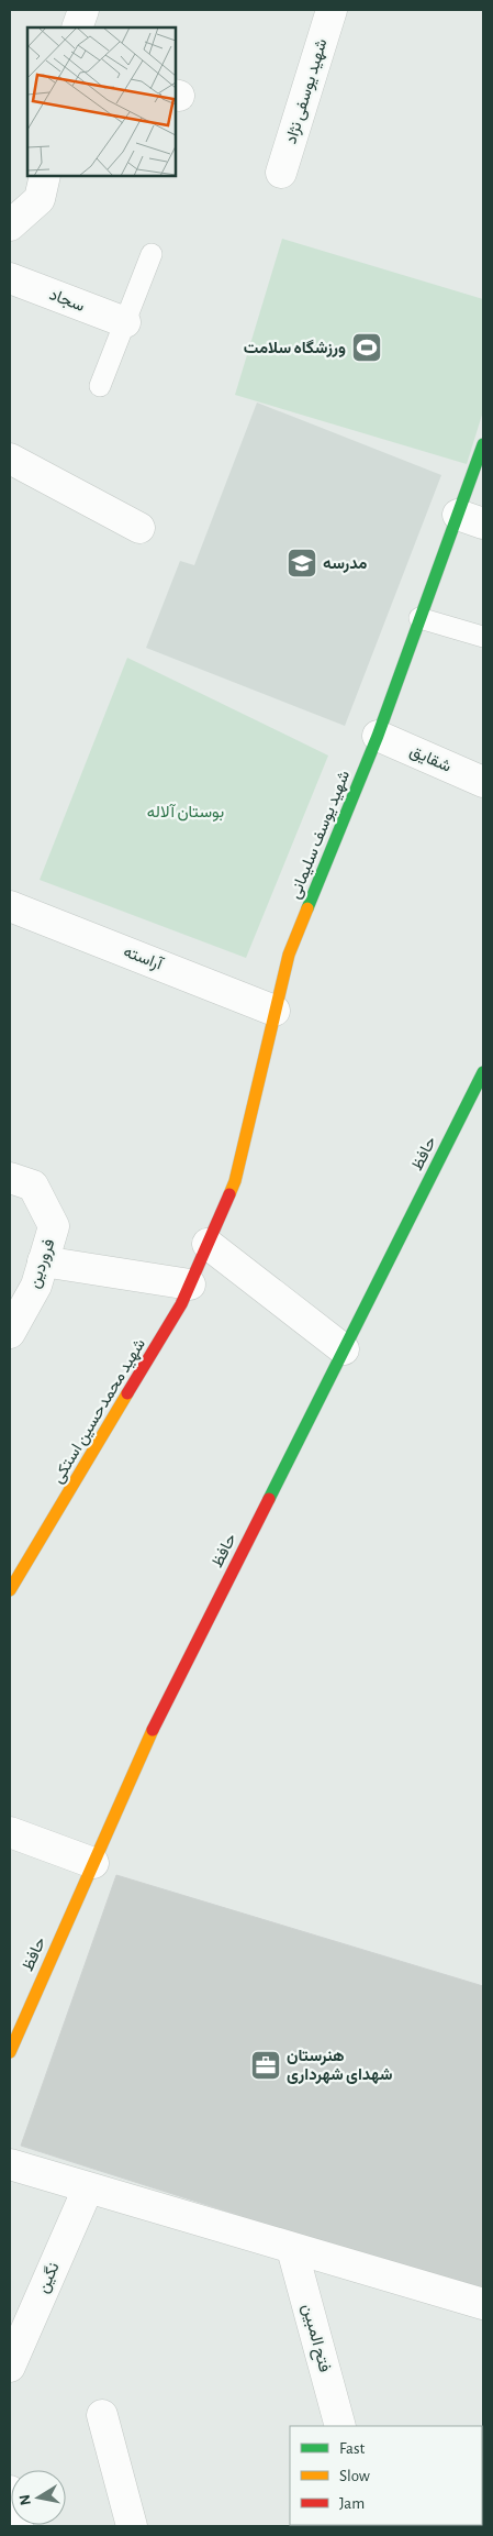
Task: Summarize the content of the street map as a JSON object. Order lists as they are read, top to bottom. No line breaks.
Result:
{"streets":{"street":["شهید یوسفی نژاد","سجاد","شقایق","شهید یوسف سلیمانی","آراسته","حافظ","فروردین","شهید محمدحسین استکی","نگین","فتح المبین"]},"crossings":[["شقایق","شهید یوسف سلیمانی"],["شهید یوسف سلیمانی","آراسته"],["شهید یوسف سلیمانی","شهید محمدحسین استکی"]],"parks":["بوستان آلاله"],"places":{"sports":["ورزشگاه سلامت"],"school or university":["مدرسه"],"office":["هنرستان شهدای شهرداری"]},"legend":["Fast","Slow","Jam"],"north":"left"}
